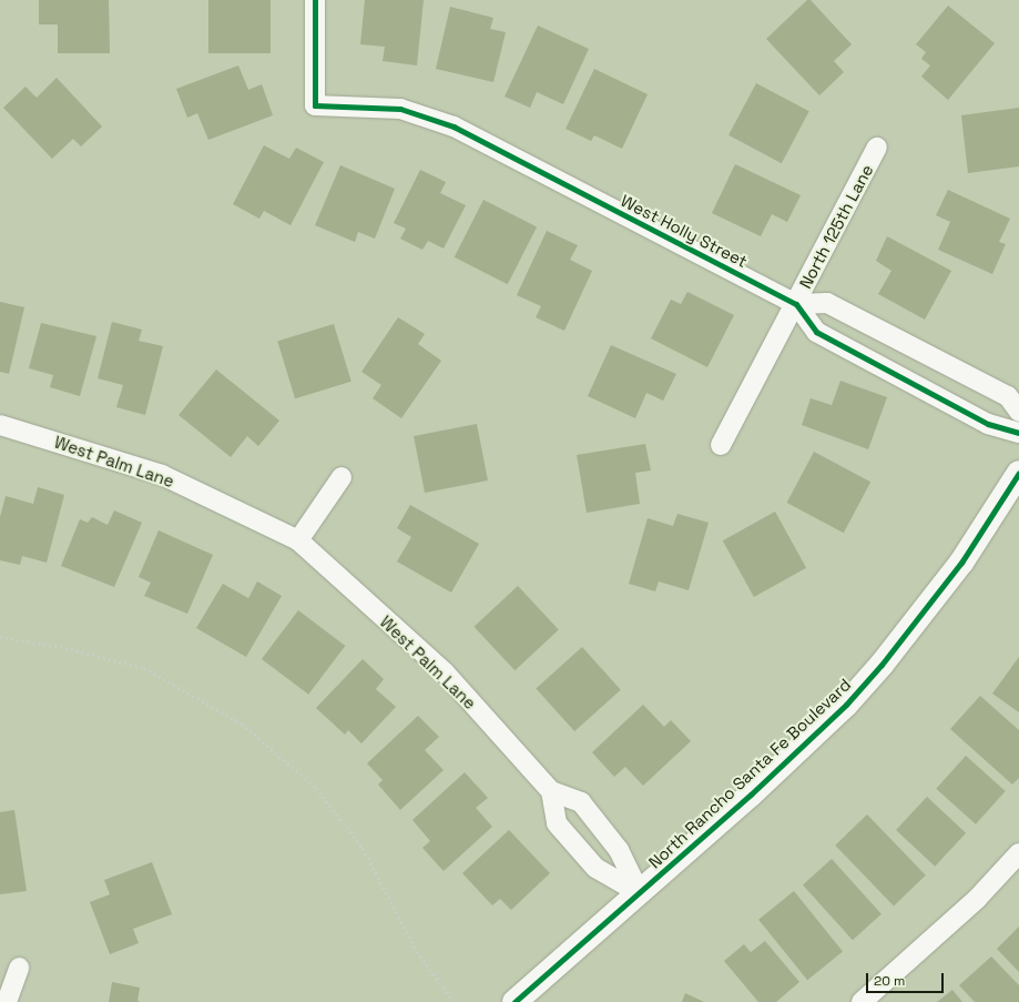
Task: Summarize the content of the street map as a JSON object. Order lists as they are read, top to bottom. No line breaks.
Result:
{"streets":{"street":["North 125th Lane","West Holly Street","West Palm Lane","North Rancho Santa Fe Boulevard"]},"crossings":[["North 125th Lane","West Holly Street"],["West Palm Lane","North Rancho Santa Fe Boulevard"]],"scale_bar":"20 m"}
